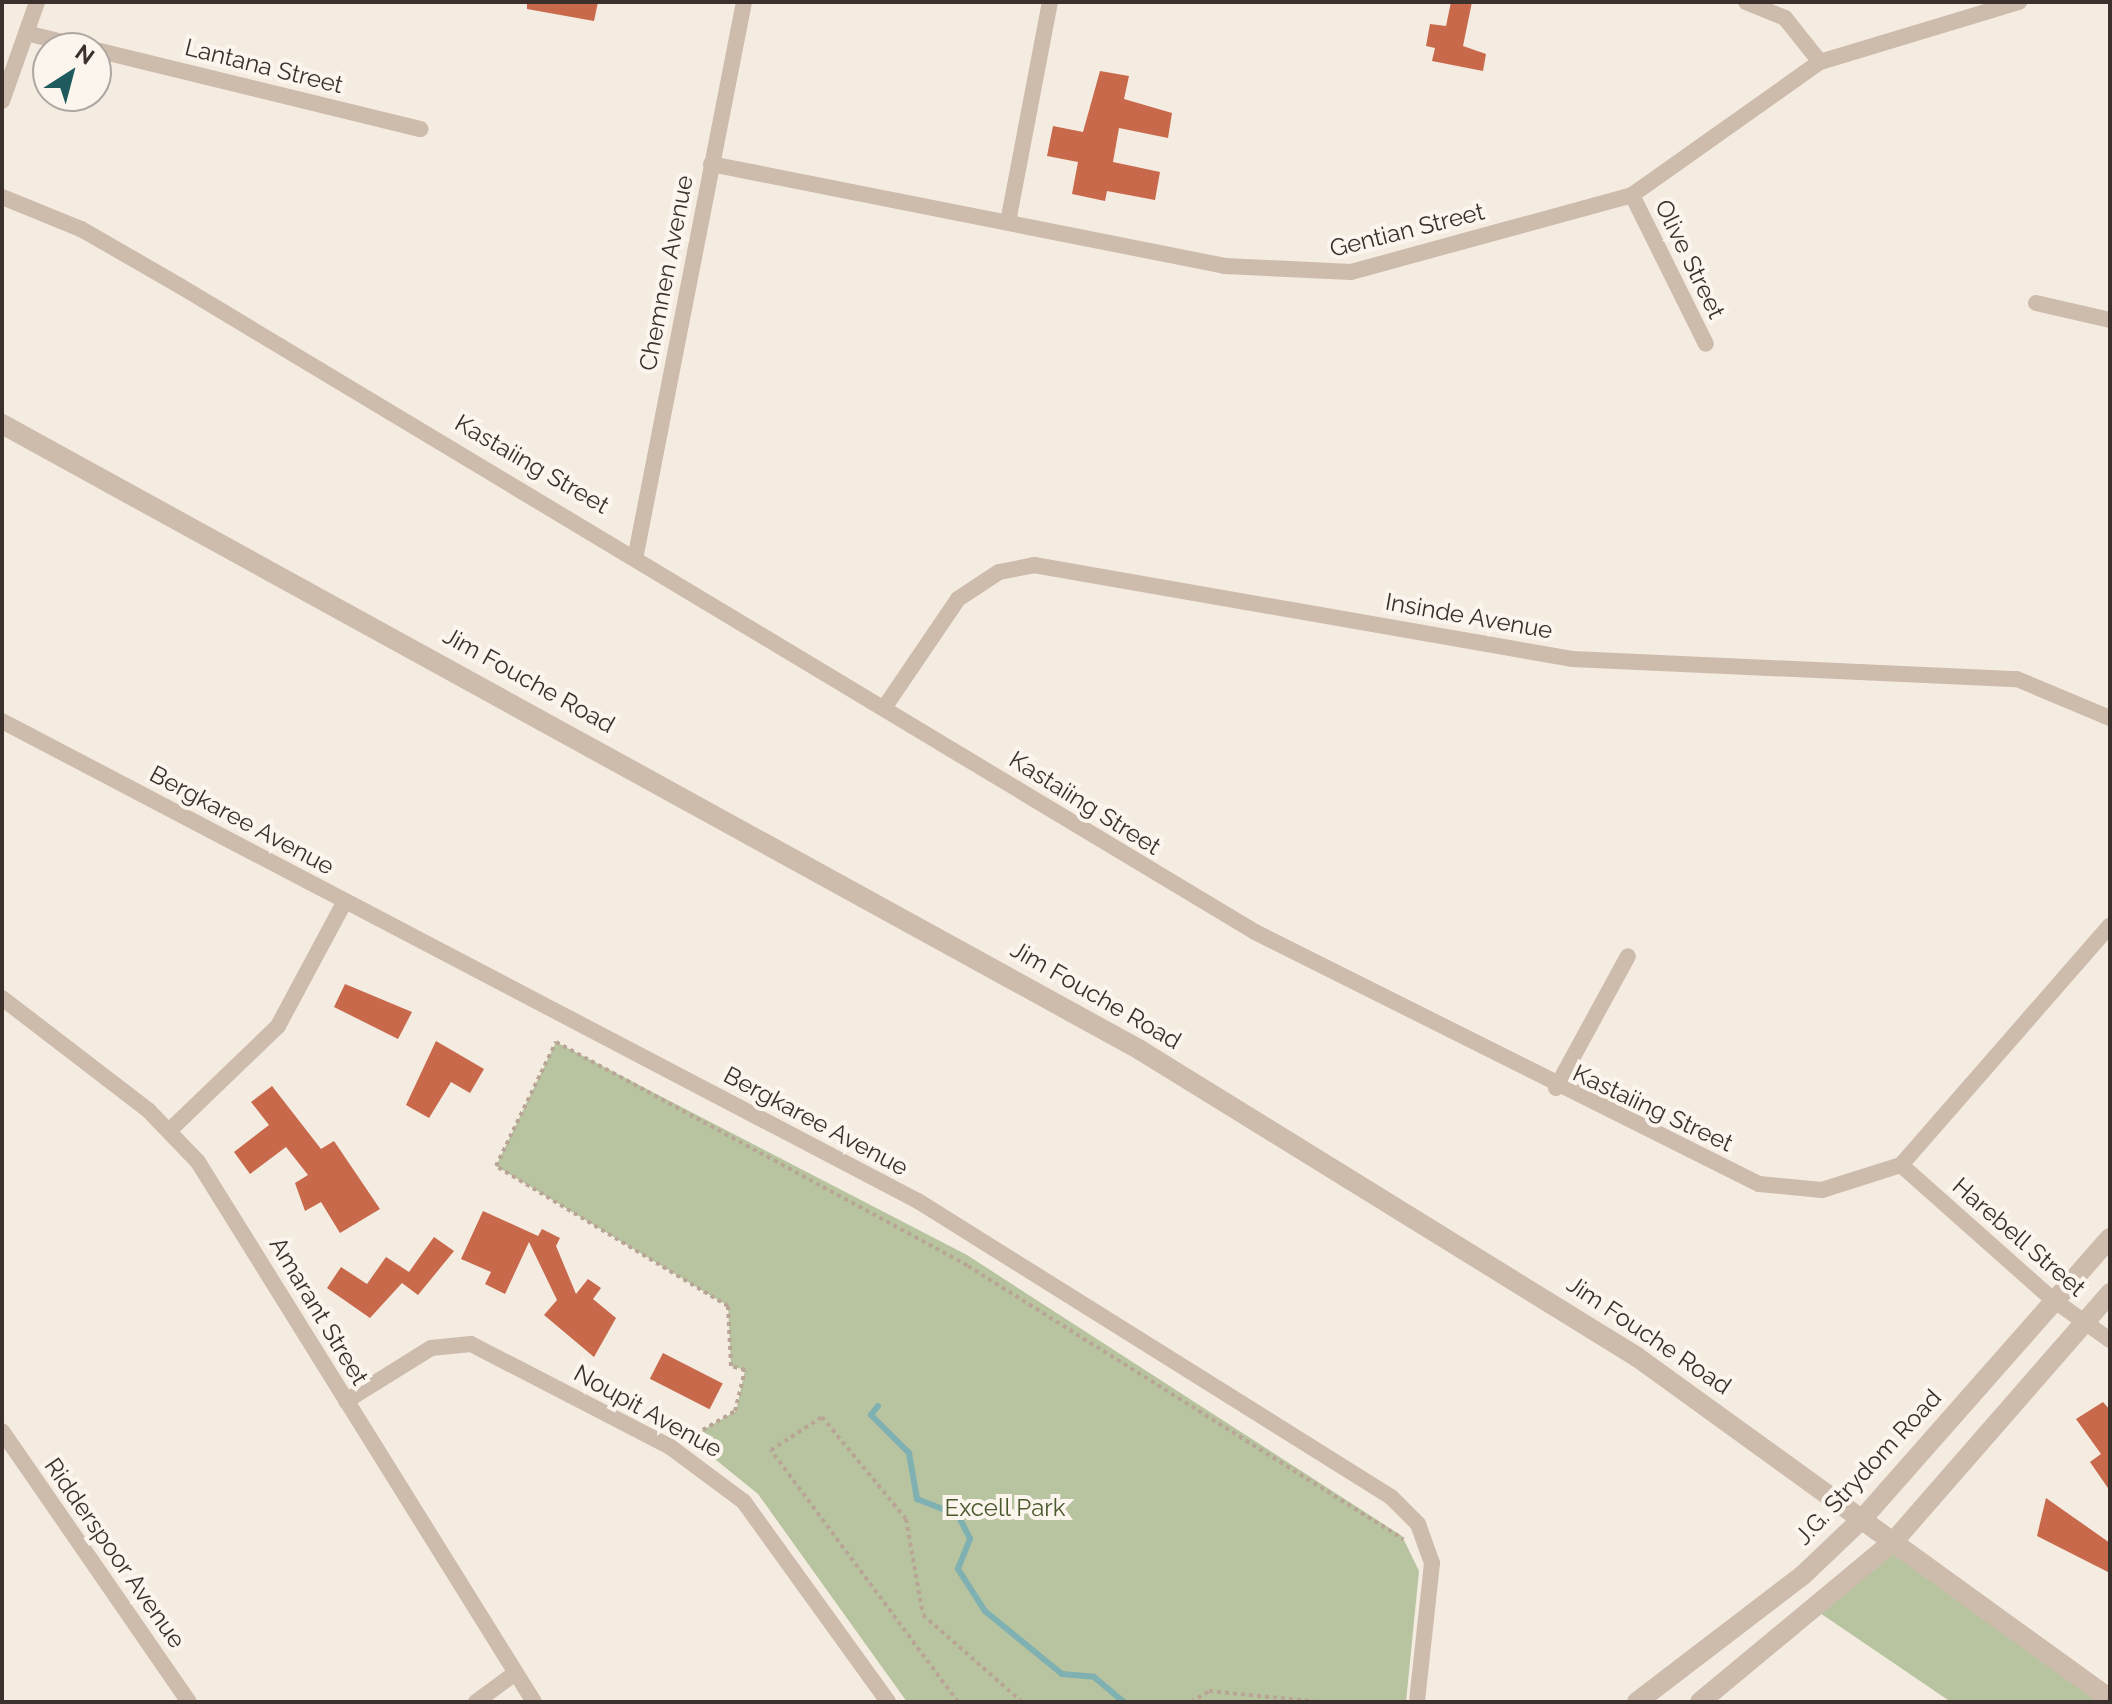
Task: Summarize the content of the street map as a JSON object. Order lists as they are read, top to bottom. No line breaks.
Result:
{"streets":{"street":["Lantana Street","Gentian Street","Olive Street","Chemnen Avenue","Kastaiing Street","Insinde Avenue","Jim Fouche Road","Bergkaree Avenue","Harebell Street","Amarant Street","Noupit Avenue","J.G. Strydom Road","Ridderspoor Avenue"]},"crossings":[["Gentian Street","Olive Street"],["Gentian Street","Chemnen Avenue"],["Chemnen Avenue","Kastaiing Street"],["Kastaiing Street","Insinde Avenue"],["Kastaiing Street","Harebell Street"],["Jim Fouche Road","J.G. Strydom Road"],["Harebell Street","J.G. Strydom Road"],["Amarant Street","Noupit Avenue"]],"parks":["Excell Park"],"north":"top right"}
